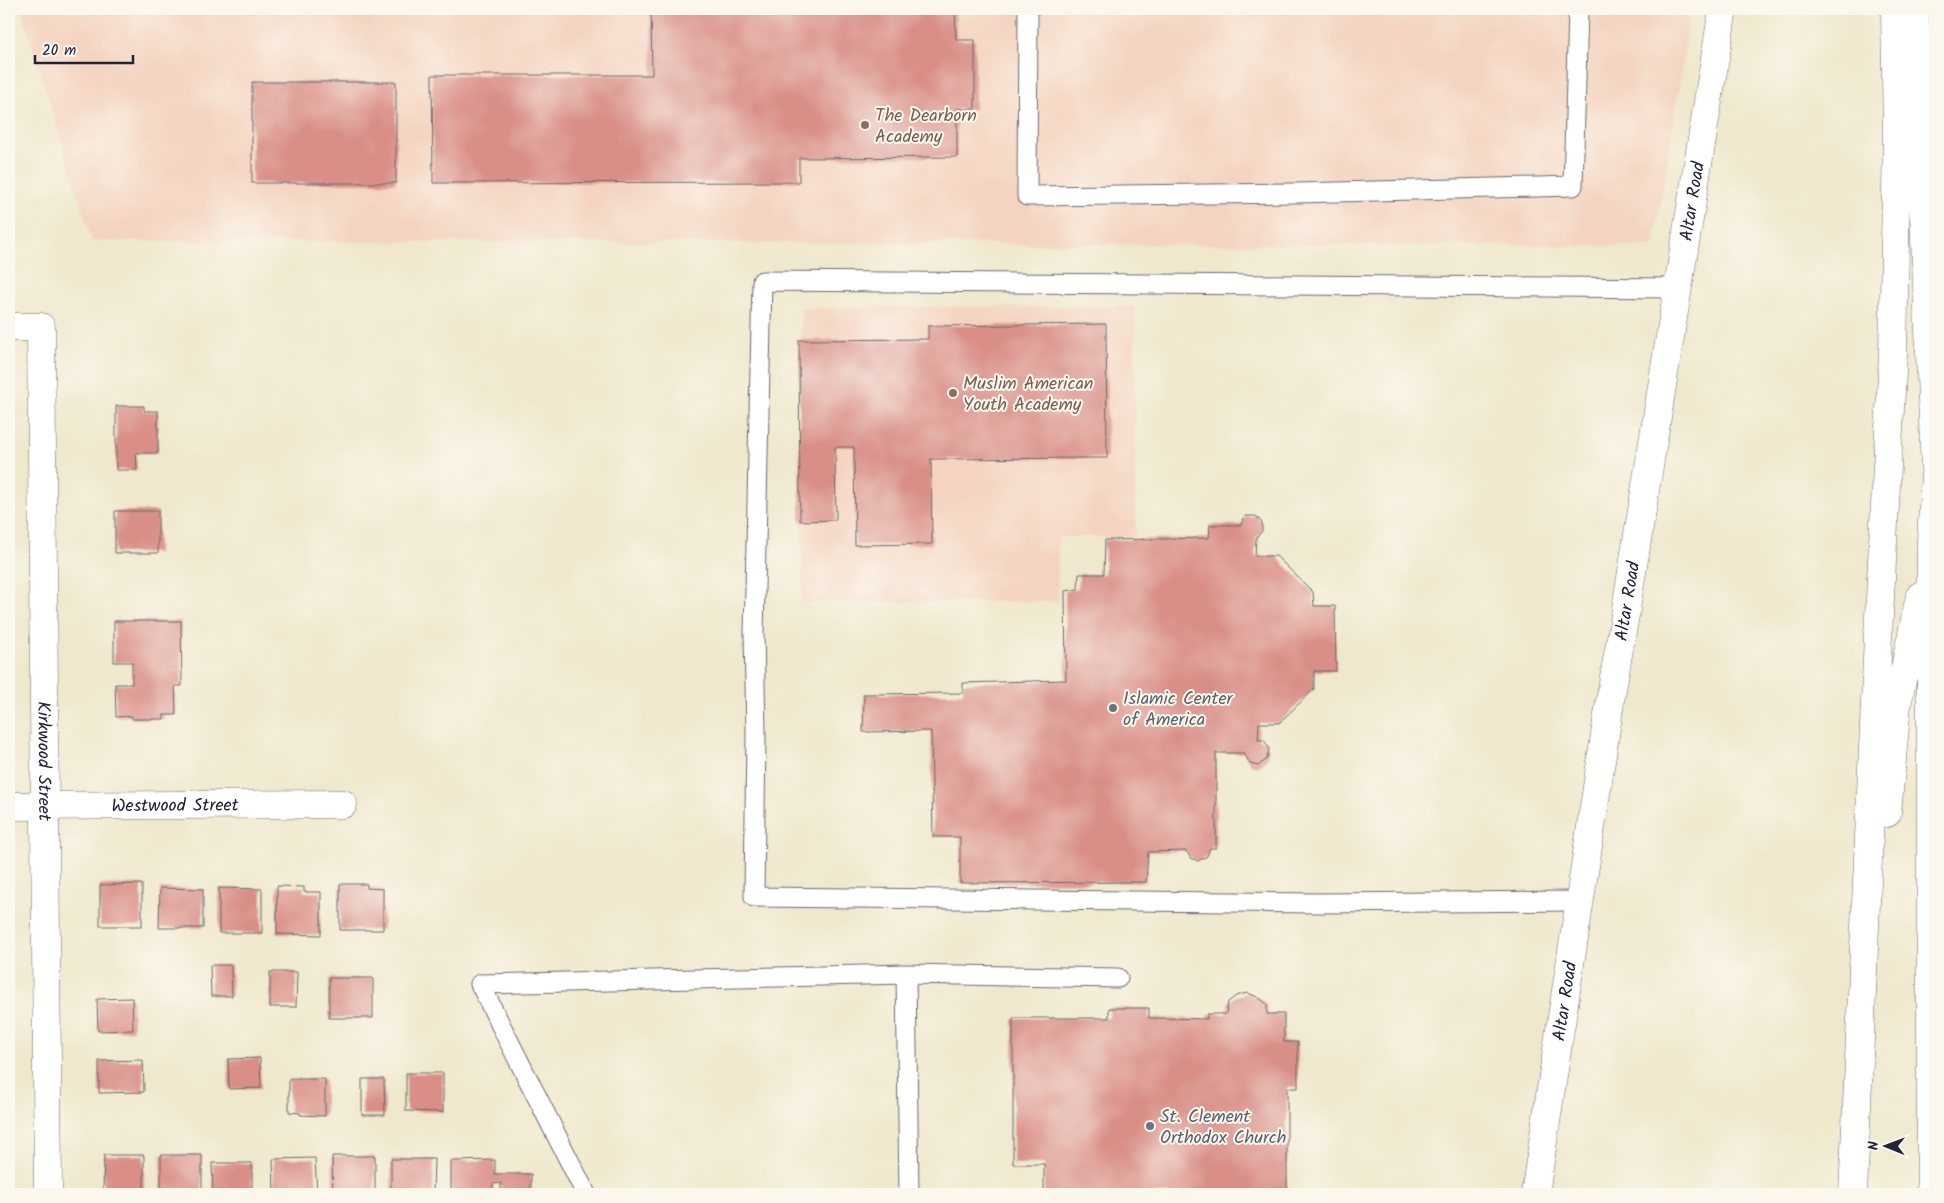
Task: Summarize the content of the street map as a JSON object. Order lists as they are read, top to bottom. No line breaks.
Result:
{"streets":{"main road":["Altar Road","Kirkwood Street","Westwood Street"]},"crossings":[["Kirkwood Street","Westwood Street"]],"places":["The Dearborn Academy","Muslim American Youth Academy","Islamic Center of America","St. Clement Orthodox Church"],"scale_bar":"20 m","north":"left"}
